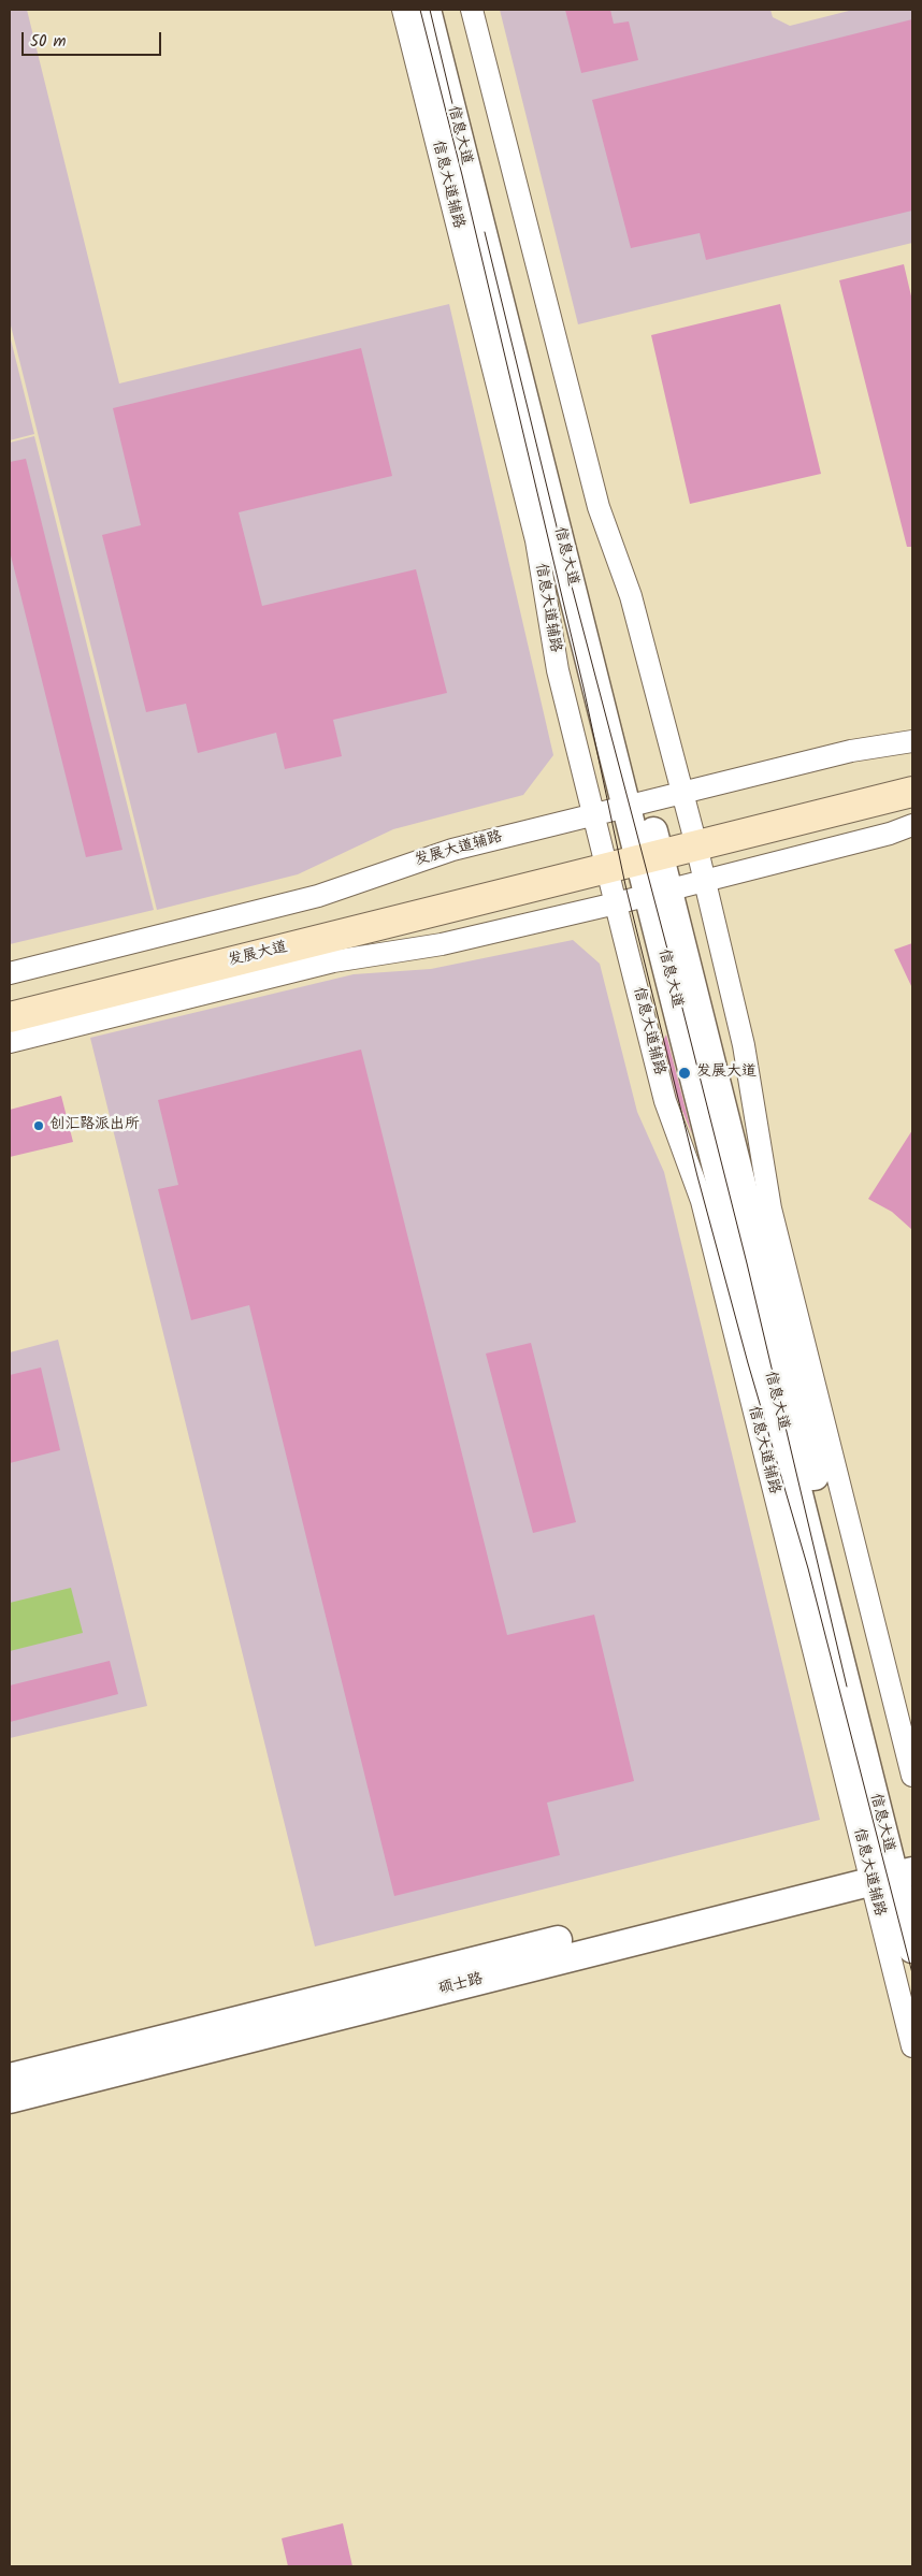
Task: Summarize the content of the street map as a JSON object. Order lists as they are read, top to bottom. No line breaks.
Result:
{"streets":{"main road":["发展大道"],"street":["信息大道","信息大道辅路","发展大道辅路","硕士路"]},"crossings":[["信息大道","信息大道辅路"],["信息大道","发展大道辅路"],["信息大道","发展大道"],["信息大道","硕士路"],["信息大道辅路","发展大道辅路"],["信息大道辅路","发展大道"],["信息大道辅路","硕士路"]],"places":["发展大道","创汇路派出所"],"scale_bar":"50 m"}
